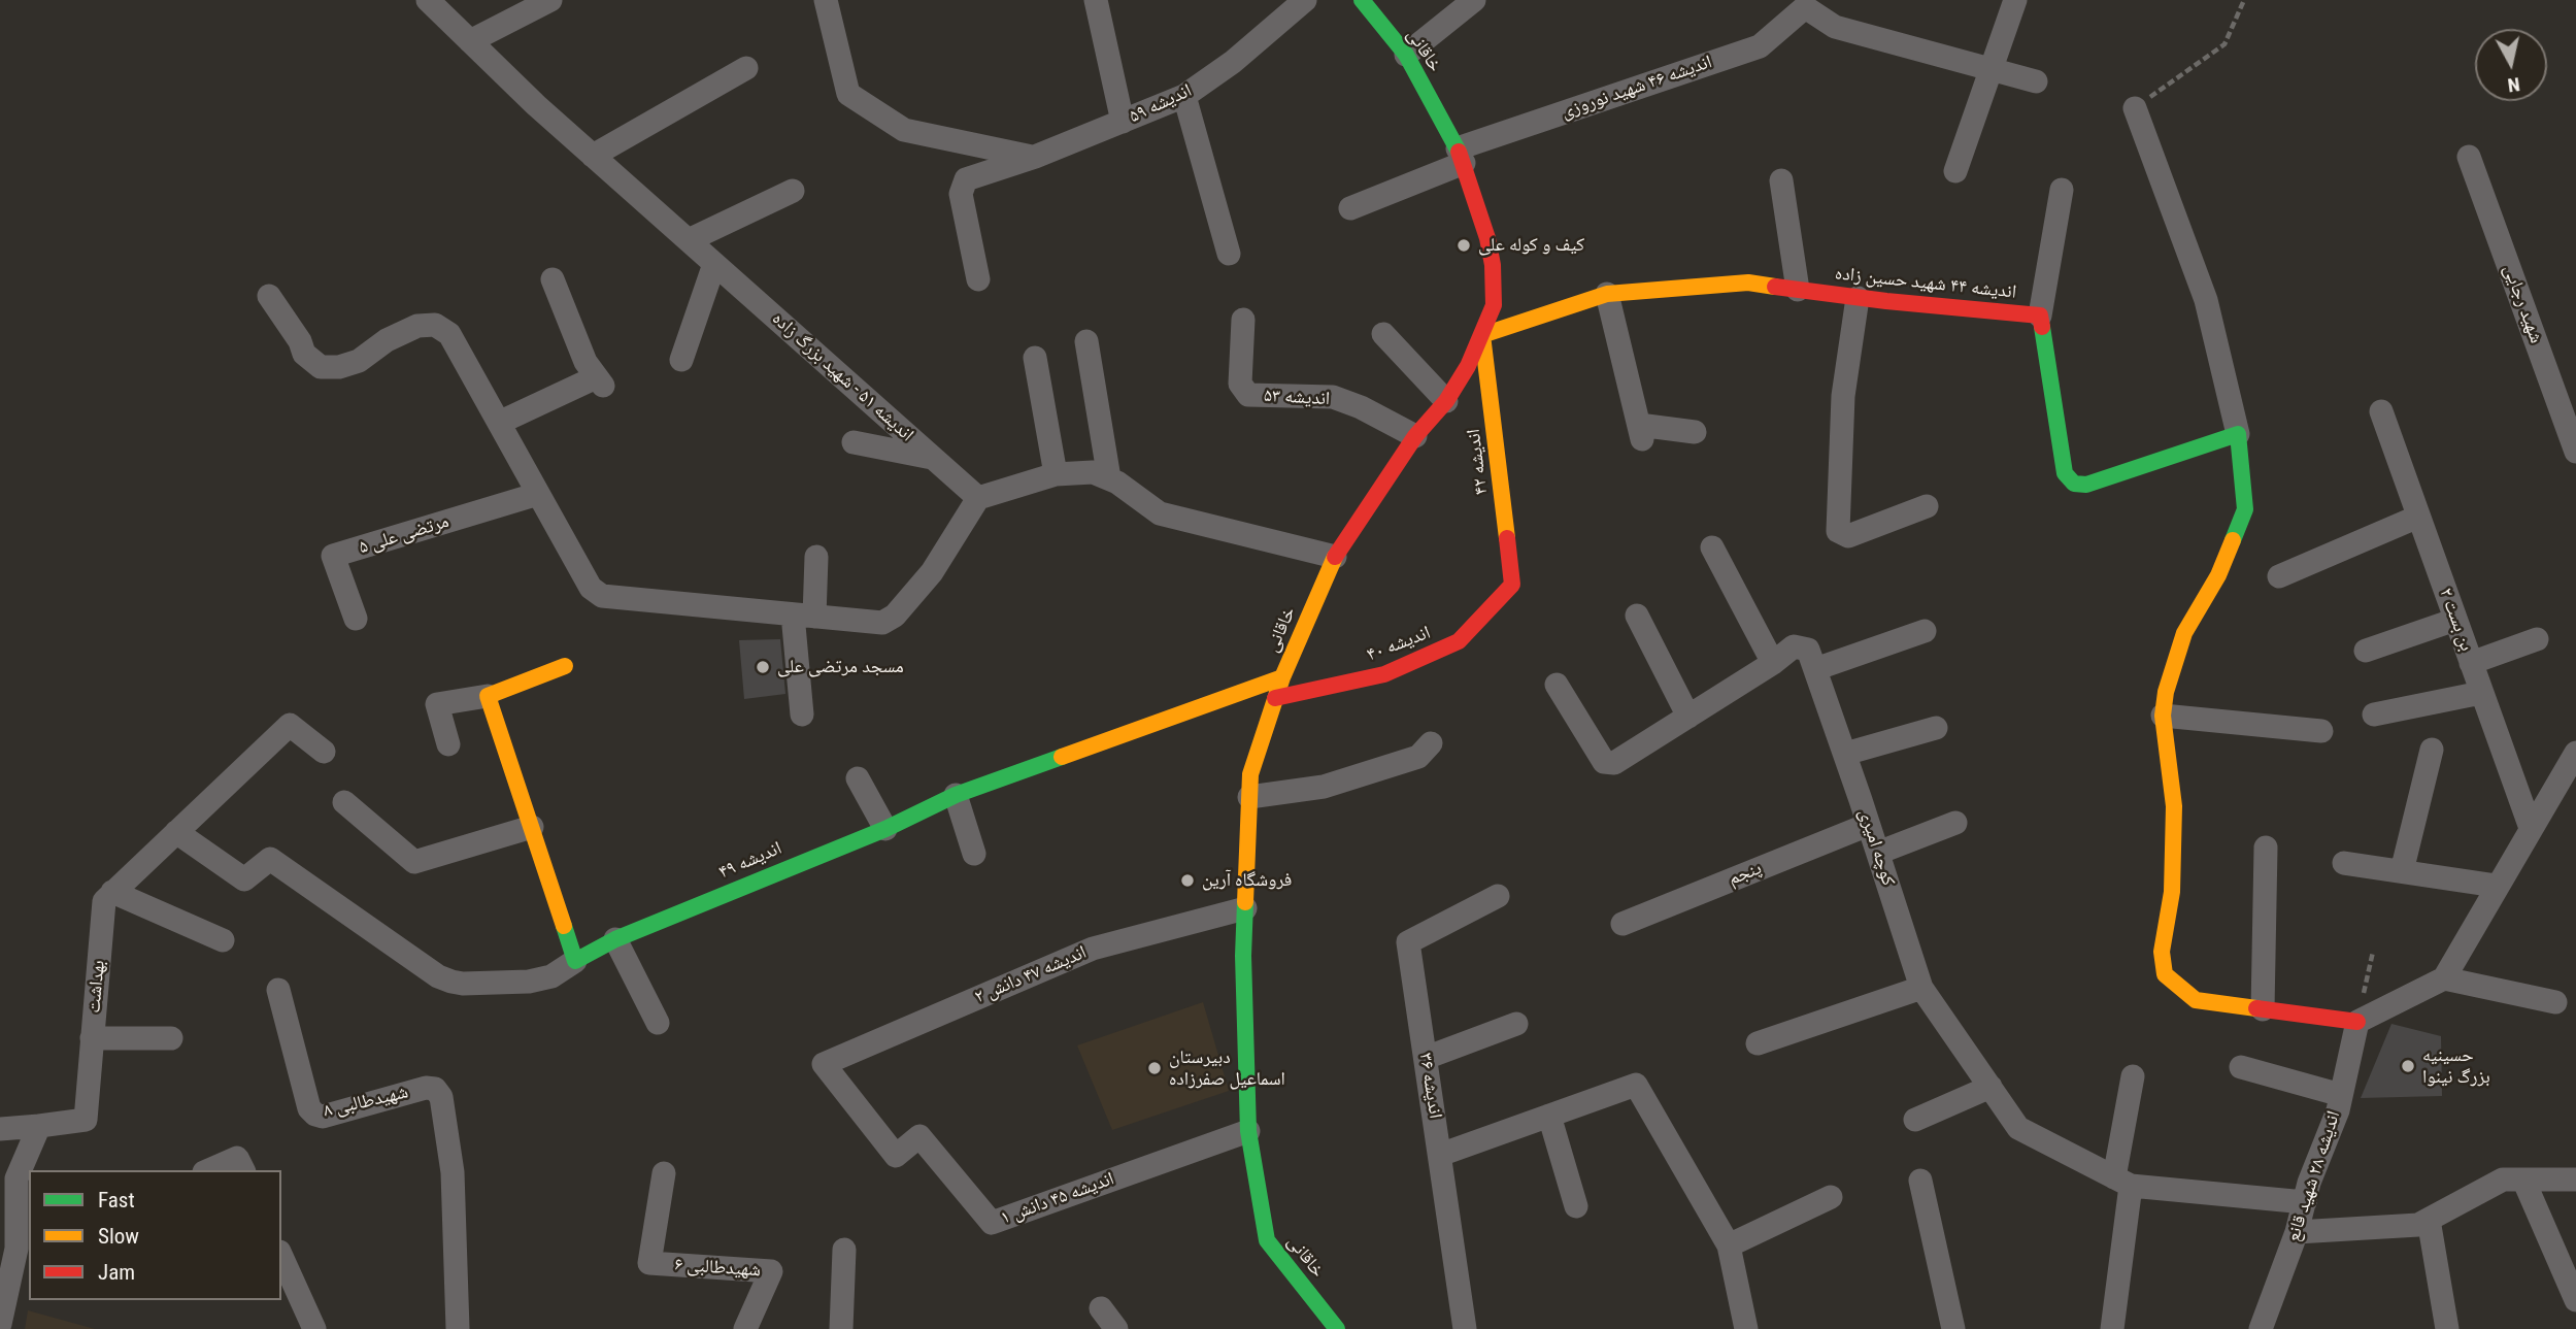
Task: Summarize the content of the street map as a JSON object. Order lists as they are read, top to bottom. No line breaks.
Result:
{"streets":{"street":["خاقانی","اندیشه ۴۶ شهید نوروزی","اندیشه ۵۹","اندیشه ۴۴ شهید حسین زاده","شهید رجایی","اندیشه ۵۱ - شهید بزرگ زاده","اندیشه ۵۳","اندیشه ۴۲","مرتضی علی ۵","بن بست ۲","اندیشه ۴۰","کوچه امیری","اندیشه ۴۹","پنجم","اندیشه ۴۷ دانش ۲","بهداشت","اندیشه ۳۶","شهیدطالبی ۸","اندیشه ۲۸ شهید قانع","اندیشه ۴۵ دانش ۱","شهیدطالبی ۶"]},"crossings":[["خاقانی","اندیشه ۴۶ شهید نوروزی"],["خاقانی","اندیشه ۴۴ شهید حسین زاده"],["خاقانی","اندیشه ۵۳"],["خاقانی","اندیشه ۴۲"],["خاقانی","اندیشه ۴۰"],["خاقانی","اندیشه ۴۹"],["خاقانی","اندیشه ۴۷ دانش ۲"],["خاقانی","اندیشه ۴۵ دانش ۱"],["اندیشه ۴۴ شهید حسین زاده","اندیشه ۴۲"],["اندیشه ۴۲","اندیشه ۴۰"],["کوچه امیری","پنجم"],["اندیشه ۴۷ دانش ۲","اندیشه ۴۵ دانش ۱"]],"places":["کیف و کوله علی","مسجد مرتضی علی","فروشگاه آرین","حسینیه بزرگ نینوا","دبیرستان اسماعیل صفرزاده"],"legend":["Fast","Slow","Jam"],"north":"bottom"}
